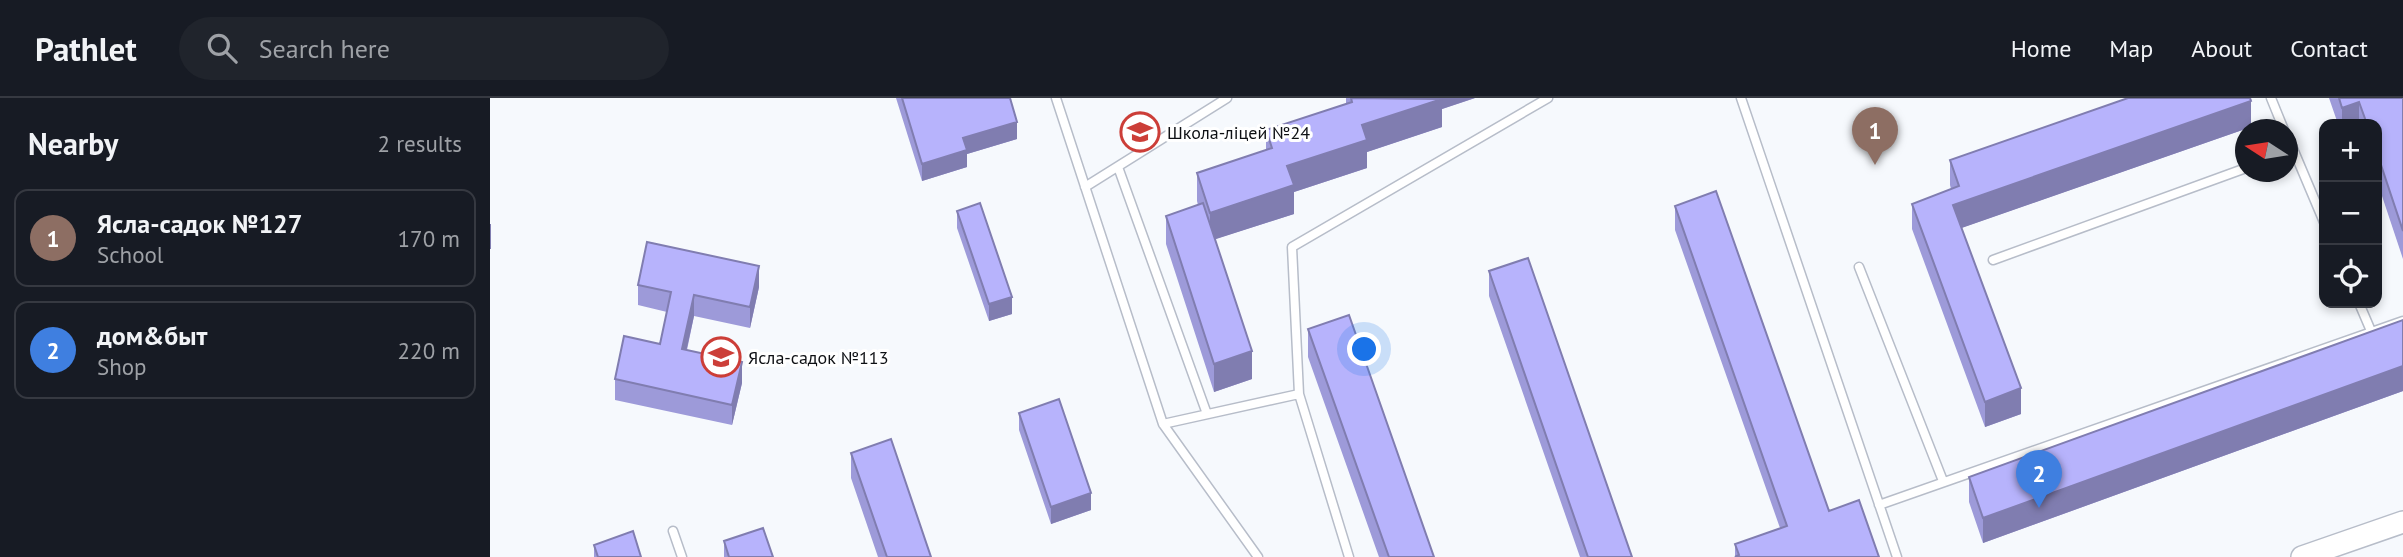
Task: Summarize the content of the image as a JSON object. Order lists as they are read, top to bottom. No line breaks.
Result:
{"places":{"school or university":["Школа-ліцей №24","Ясла-садок №113"]},"north":"left","page":{"header":"Pathlet","search":"Search here","nav":["Home","Map","About","Contact"],"heading":["Nearby","2 results"],"pins":["1","2"],"map_buttons":["+","−"],"list":[{"mark":"1","name":"Ясла-садок №127","note":"School","value":"170 m"},{"mark":"2","name":"дом&быт","note":"Shop","value":"220 m"}]}}
